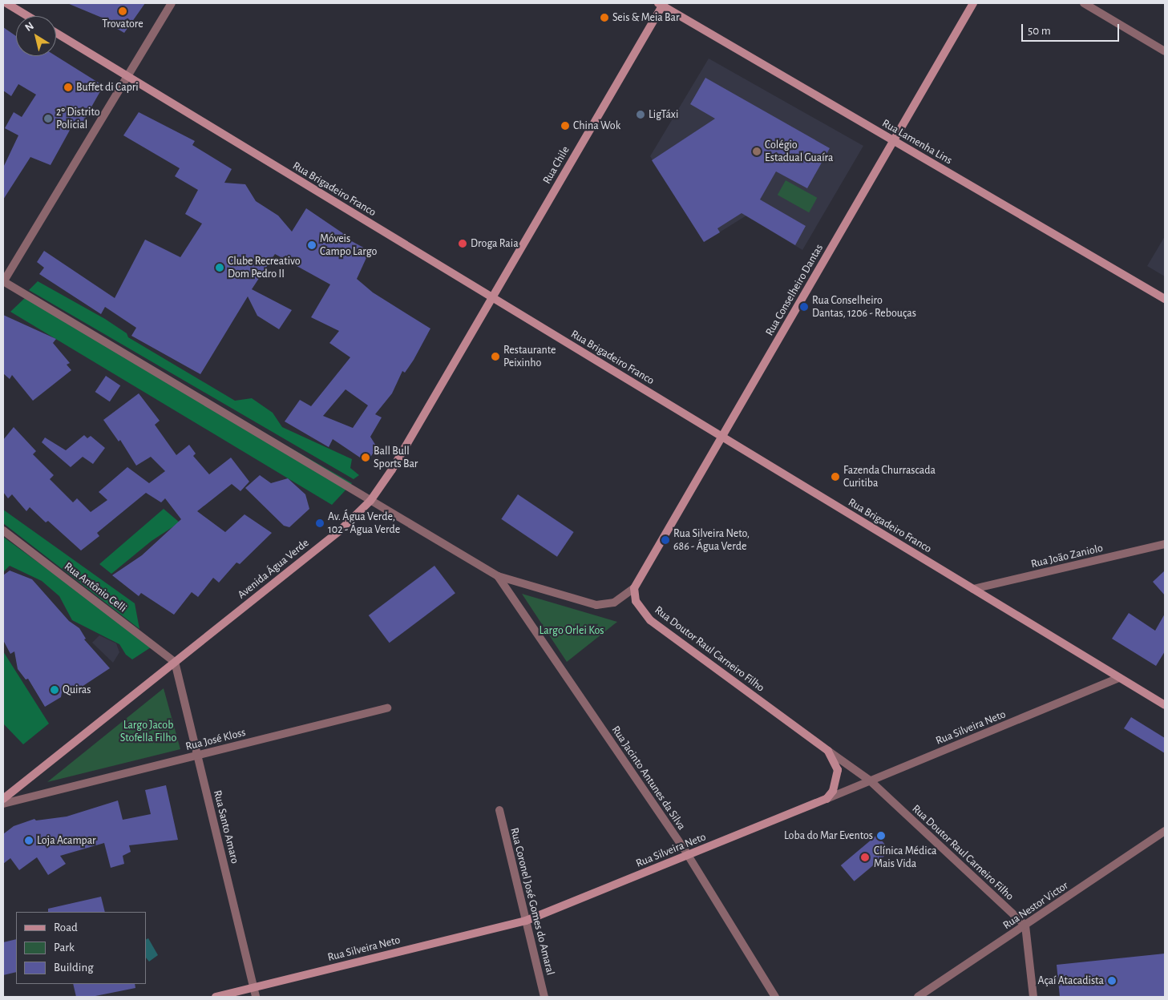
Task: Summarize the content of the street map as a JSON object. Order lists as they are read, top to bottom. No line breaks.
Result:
{"streets":{"main road":["Rua Lamenha Lins","Rua Chile","Rua Brigadeiro Franco","Rua Conselheiro Dantas","Avenida Água Verde","Rua Doutor Raul Carneiro Filho","Rua Silveira Neto"],"street":["Rua João Zaniolo","Rua Antônio Celli","Rua José Kloss","Rua Jacinto Antunes da Silva","Rua Santo Amaro","Rua Coronel José Gomes do Amaral","Rua Nestor Victor"]},"crossings":[["Rua Lamenha Lins","Rua Chile"],["Rua Lamenha Lins","Rua Conselheiro Dantas"],["Rua Chile","Rua Brigadeiro Franco"],["Rua Chile","Avenida Água Verde"],["Rua Brigadeiro Franco","Rua Conselheiro Dantas"],["Rua Brigadeiro Franco","Rua João Zaniolo"],["Rua Brigadeiro Franco","Avenida Água Verde"],["Rua Brigadeiro Franco","Rua Silveira Neto"],["Rua Conselheiro Dantas","Rua Doutor Raul Carneiro Filho"],["Avenida Água Verde","Rua Antônio Celli"],["Avenida Água Verde","Rua Santo Amaro"],["Rua Antônio Celli","Rua Santo Amaro"],["Rua Doutor Raul Carneiro Filho","Rua Silveira Neto"],["Rua Doutor Raul Carneiro Filho","Rua Nestor Victor"],["Rua Silveira Neto","Rua Jacinto Antunes da Silva"],["Rua Silveira Neto","Rua Santo Amaro"],["Rua Silveira Neto","Rua Coronel José Gomes do Amaral"],["Rua José Kloss","Rua Santo Amaro"]],"parks":["Largo Orlei Kos","Largo Jacob Stofella Filho"],"places":["Trovatore","Seis & Meia Bar","Buffet di Capri","LigTáxi","2º Distrito Policial","China Wok","Colégio Estadual Guaíra","Droga Raia","Móveis Campo Largo","Clube Recreativo Dom Pedro II","Rua Conselheiro Dantas, 1206 - Rebouças","Restaurante Peixinho","Ball Bull Sports Bar","Fazenda Churrascada Curitiba","Av. Água Verde, 102 - Água Verde","Rua Silveira Neto, 686 - Água Verde","Quiras","Loba do Mar Eventos","Loja Acampar","Clínica Médica Mais Vida","Açaí Atacadista"],"legend":["Road","Park","Building"],"scale_bar":"50 m","north":"top left"}
